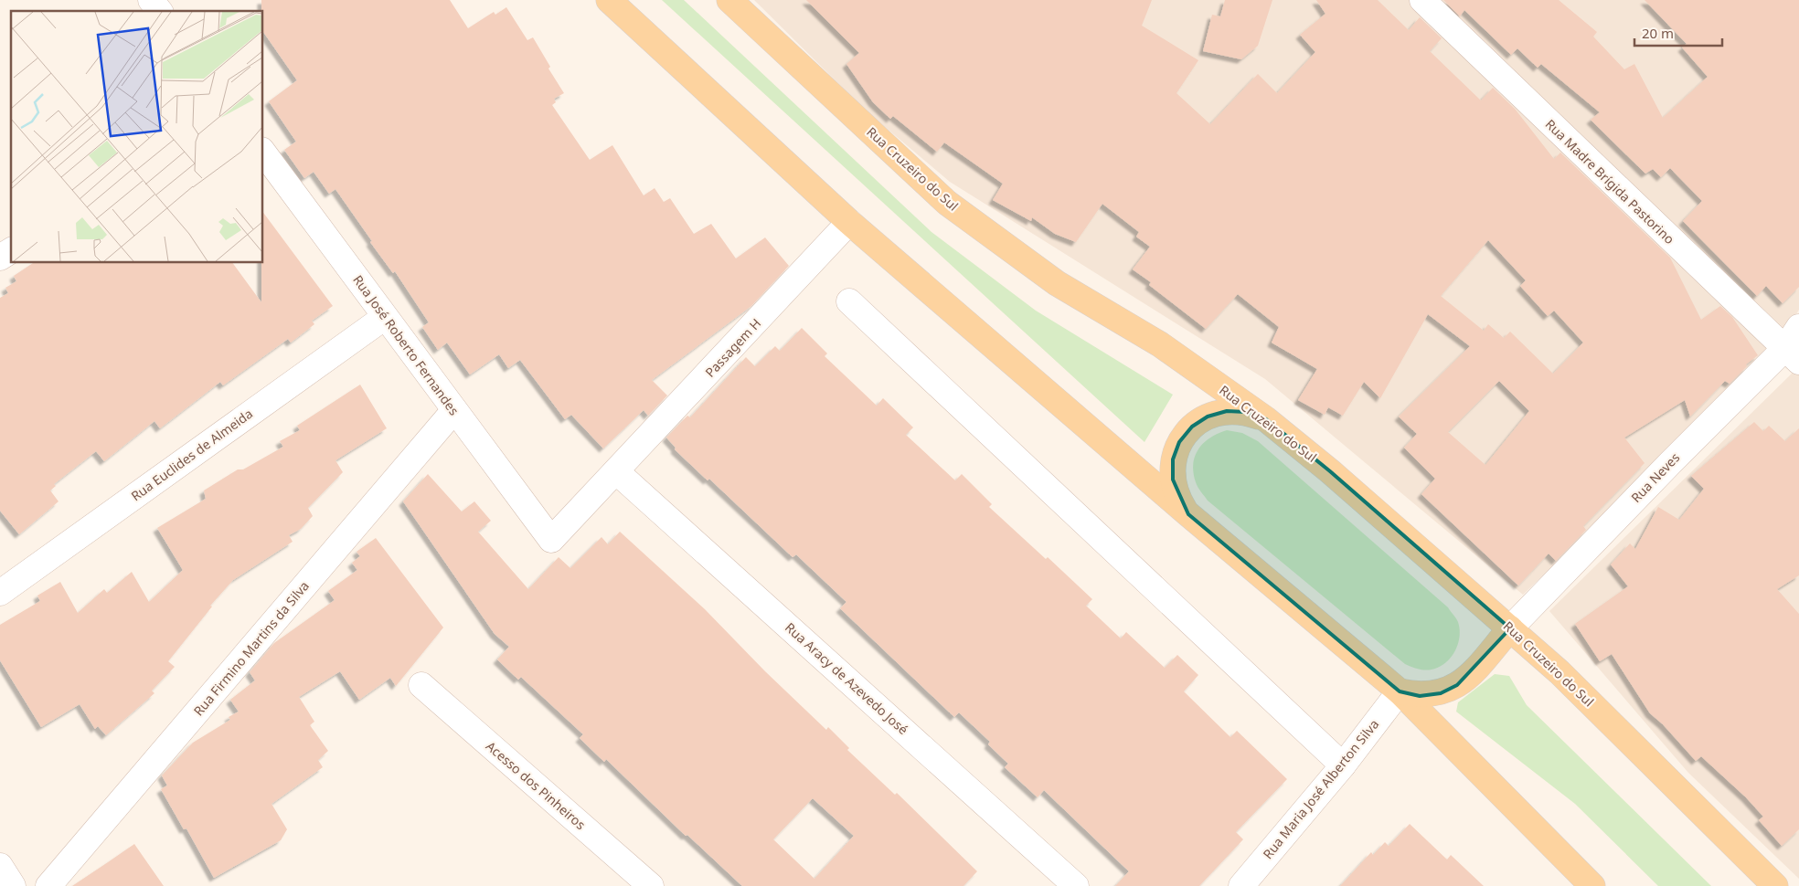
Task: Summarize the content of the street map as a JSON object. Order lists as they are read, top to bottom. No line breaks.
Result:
{"streets":{"main road":["Rua Cruzeiro do Sul"],"street":["Rua Madre Brígida Pastorino","Rua José Roberto Fernandes","Passagem H","Rua Euclides de Almeida","Rua Neves","Rua Firmino Martins da Silva","Rua Aracy de Azevedo José","Acesso dos Pinheiros","Rua Maria José Alberton Silva"]},"crossings":[["Rua Cruzeiro do Sul","Rua Neves"],["Rua Madre Brígida Pastorino","Rua Neves"],["Rua José Roberto Fernandes","Passagem H"],["Rua José Roberto Fernandes","Rua Euclides de Almeida"],["Rua José Roberto Fernandes","Rua Firmino Martins da Silva"],["Passagem H","Rua Aracy de Azevedo José"]],"scale_bar":"20 m"}
